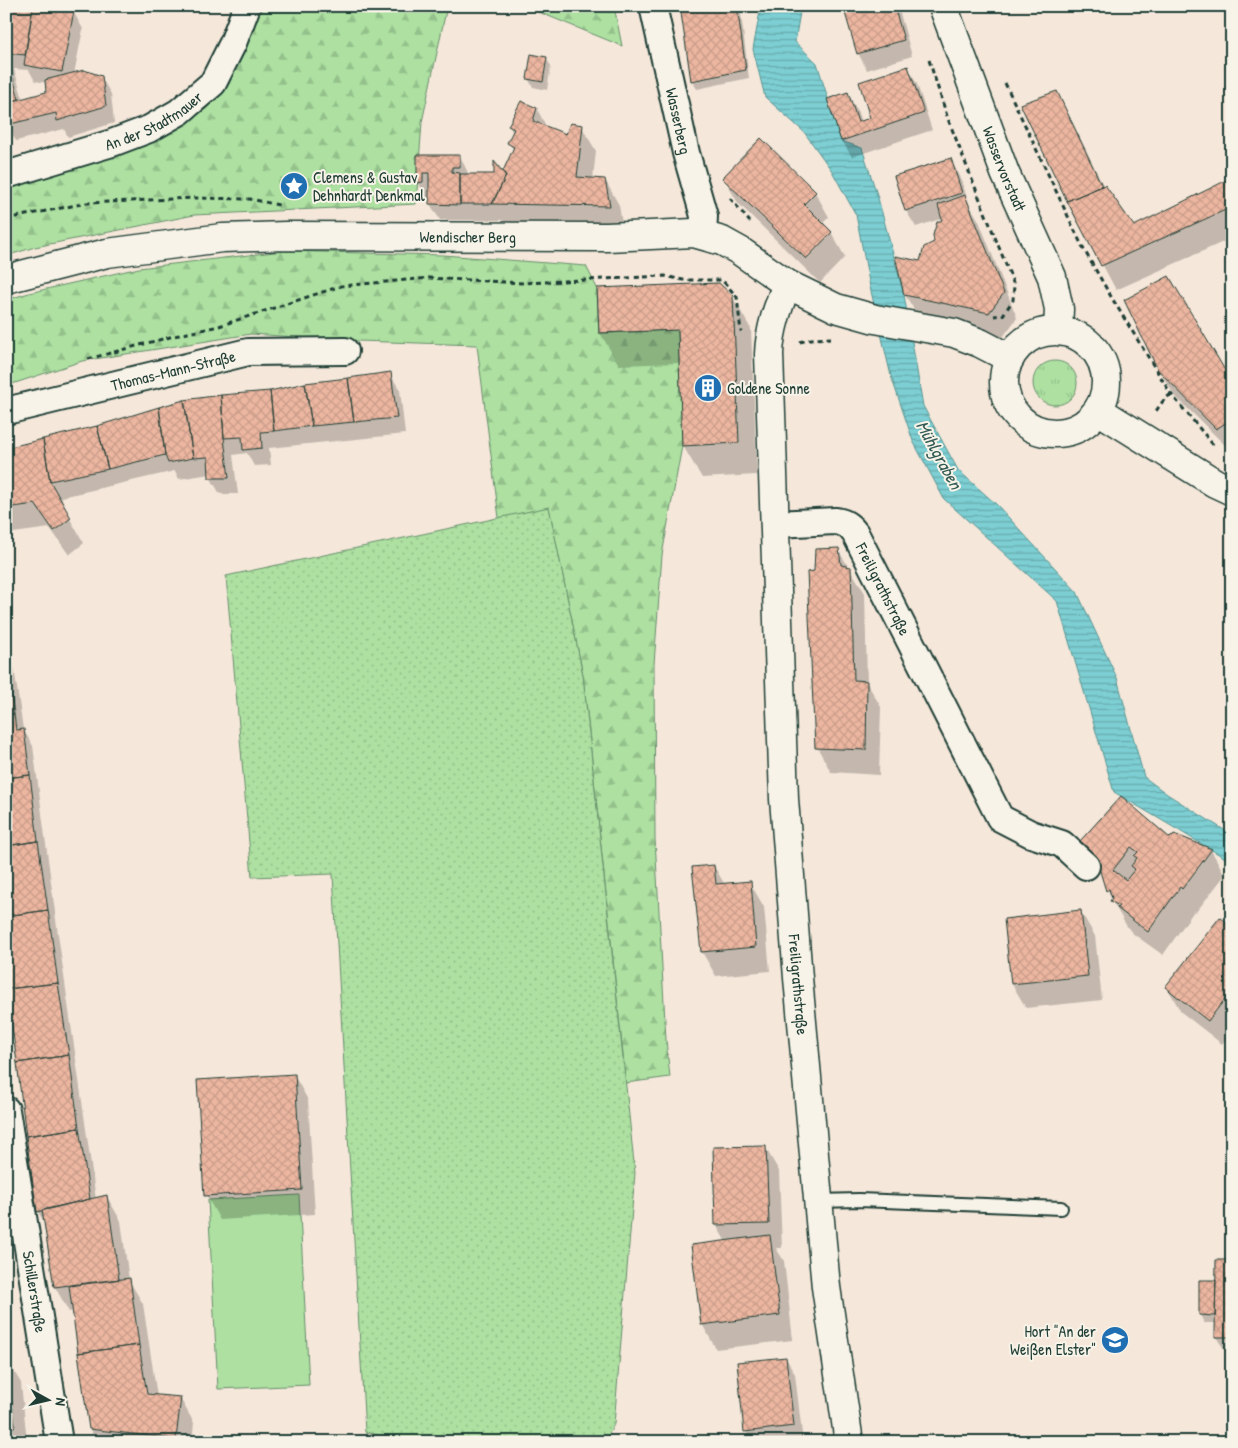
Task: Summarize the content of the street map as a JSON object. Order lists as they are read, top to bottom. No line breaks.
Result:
{"streets":{"main road":["Wasservorstadt","Wendischer Berg","Freiligrathstraße"],"street":["An der Stadtmauer","Wasserberg","Thomas-Mann-Straße","Schillerstraße"]},"crossings":[["Wasserberg","Wendischer Berg"],["Wasservorstadt","Wendischer Berg"],["Wendischer Berg","Freiligrathstraße"]],"water":["Mühlgraben"],"places":{"place":["Clemens & Gustav Dehnhardt Denkmal"],"building":["Goldene Sonne"],"school or university":["Hort \"An der Weißen Elster\""]},"north":"right"}
